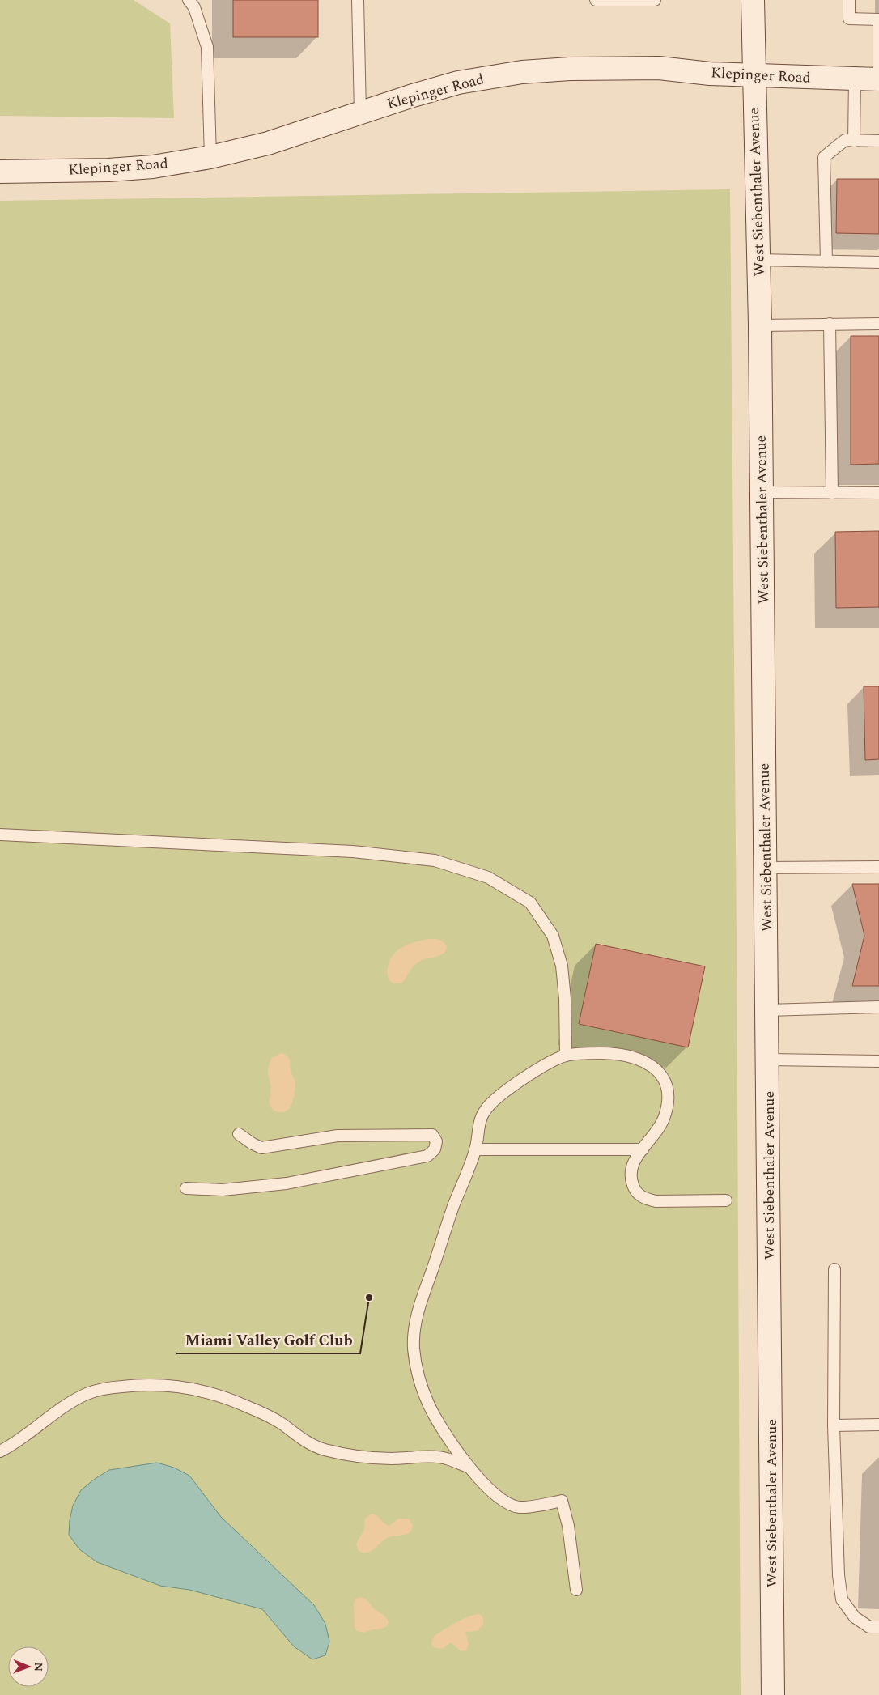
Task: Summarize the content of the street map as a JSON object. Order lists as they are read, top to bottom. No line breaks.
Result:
{"streets":{"main road":["Klepinger Road","West Siebenthaler Avenue"]},"crossings":[["Klepinger Road","West Siebenthaler Avenue"]],"places":["Miami Valley Golf Club"],"north":"right"}
